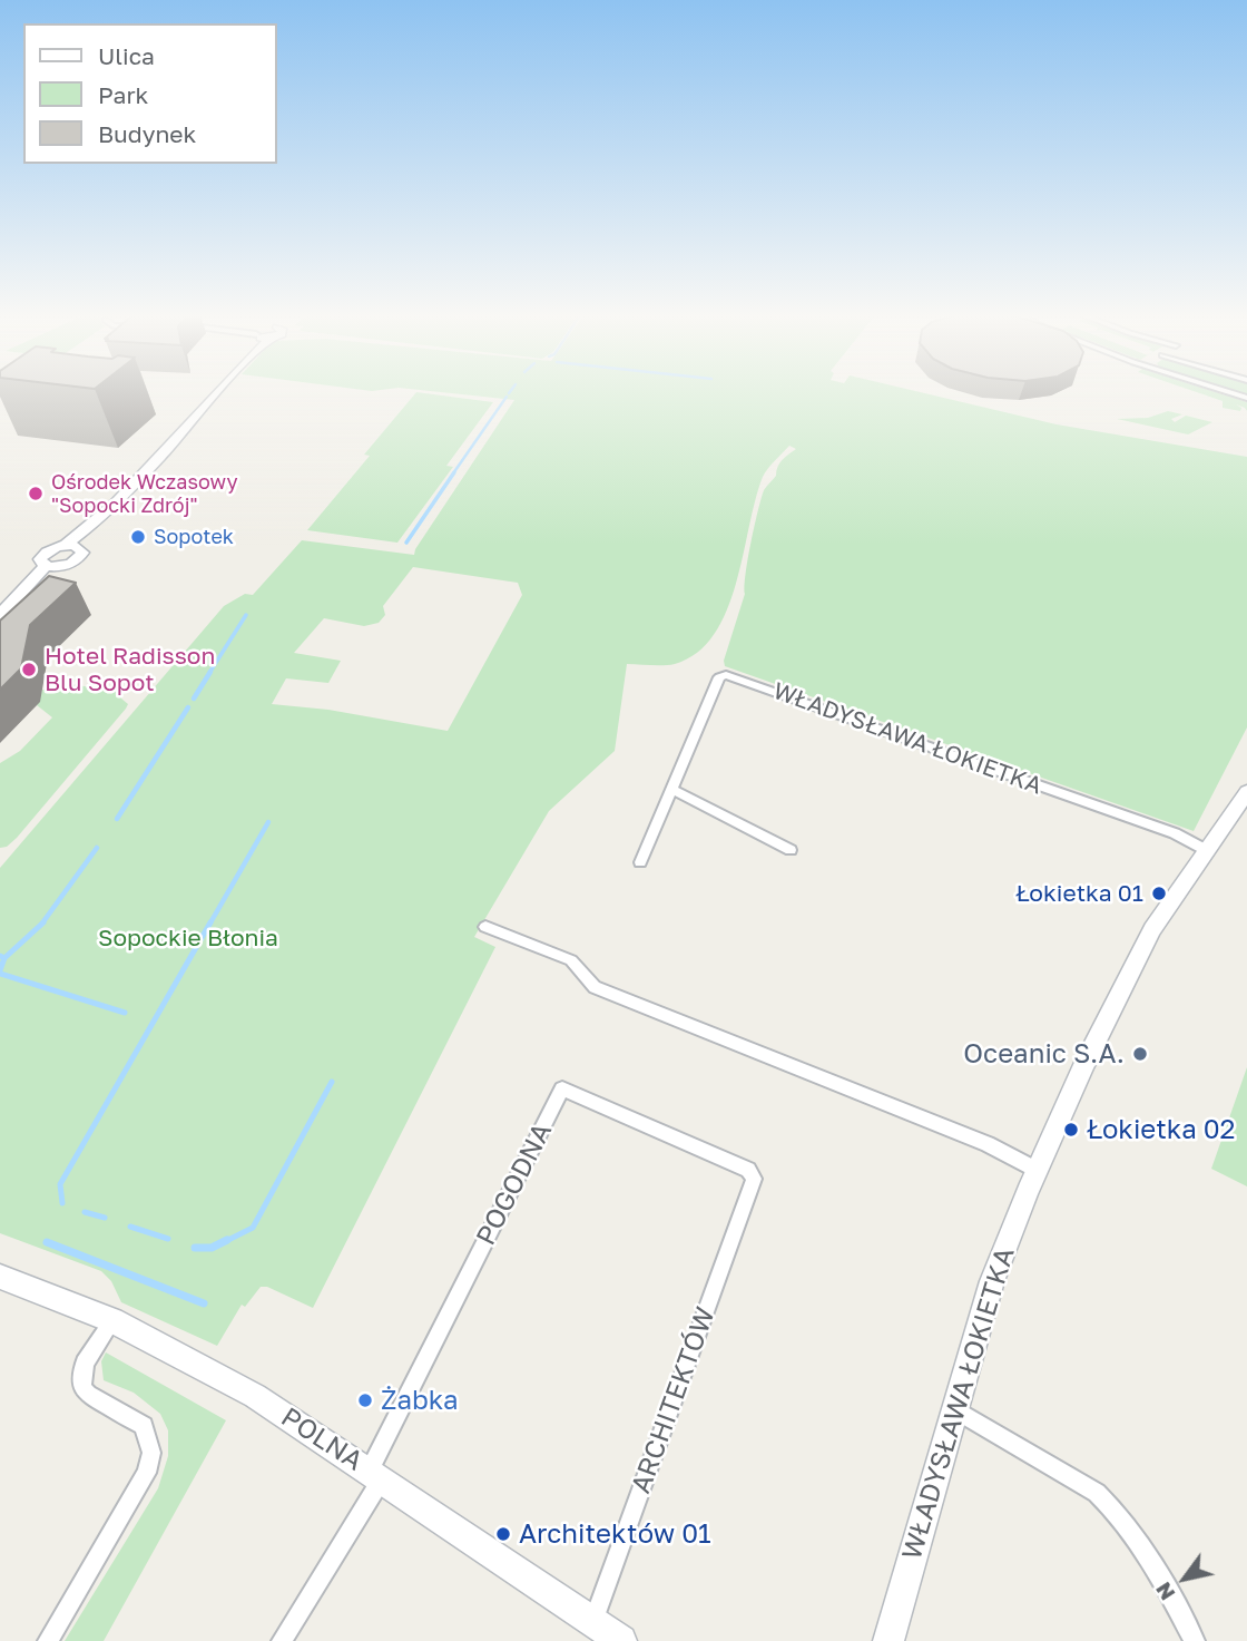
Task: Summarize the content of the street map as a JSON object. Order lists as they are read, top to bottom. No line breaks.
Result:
{"streets":{"street":["WŁADYSŁAWA ŁOKIETKA","POGODNA","ARCHITEKTÓW","POLNA"]},"crossings":[["POGODNA","ARCHITEKTÓW"],["POGODNA","POLNA"],["ARCHITEKTÓW","POLNA"]],"parks":["Sopockie Błonia"],"places":["Ośrodek Wczasowy \"Sopocki Zdrój\"","Sopotek","Hotel Radisson Blu Sopot","Łokietka 01","Oceanic S.A.","Łokietka 02","Żabka","Architektów 01"],"legend":["Ulica","Park","Budynek"],"north":"bottom left"}
